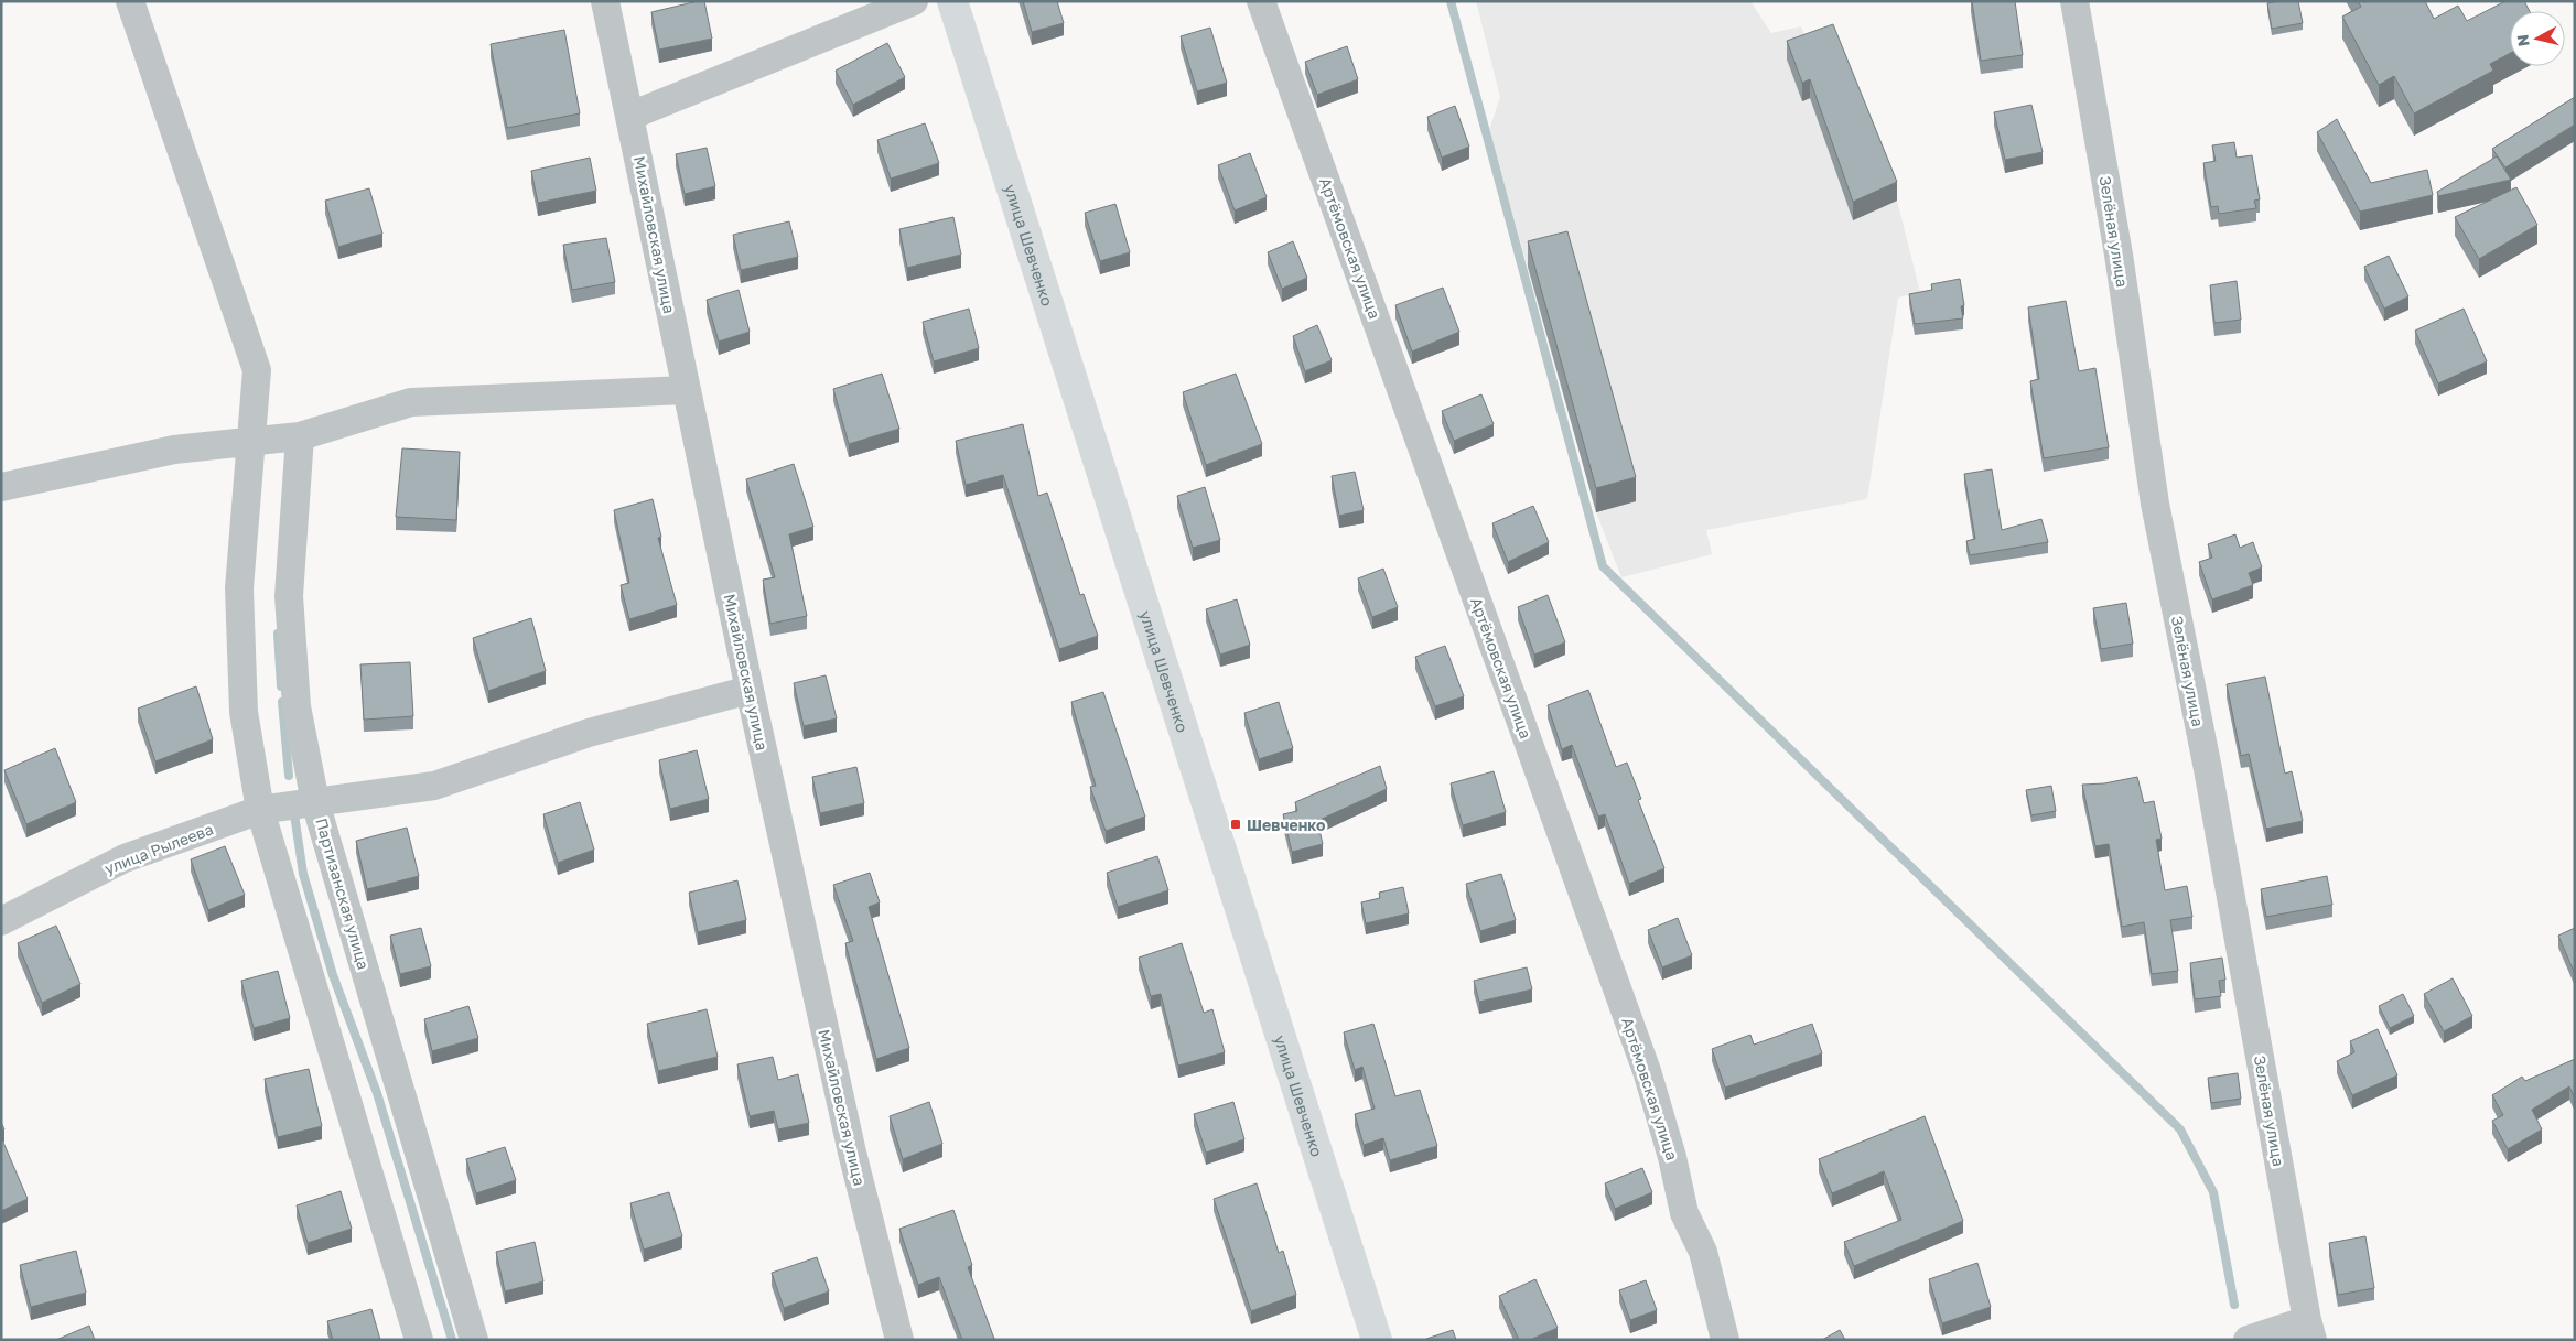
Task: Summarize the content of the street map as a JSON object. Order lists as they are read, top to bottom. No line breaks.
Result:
{"streets":{"main road":["улица Шевченко"],"street":["Зелёная улица","Михайловская улица","Артёмовская улица","улица Рылеева","Партизанская улица"]},"crossings":[["Михайловская улица","улица Рылеева"],["улица Рылеева","Партизанская улица"]],"places":{"transit":["Шевченко"]},"north":"left"}
